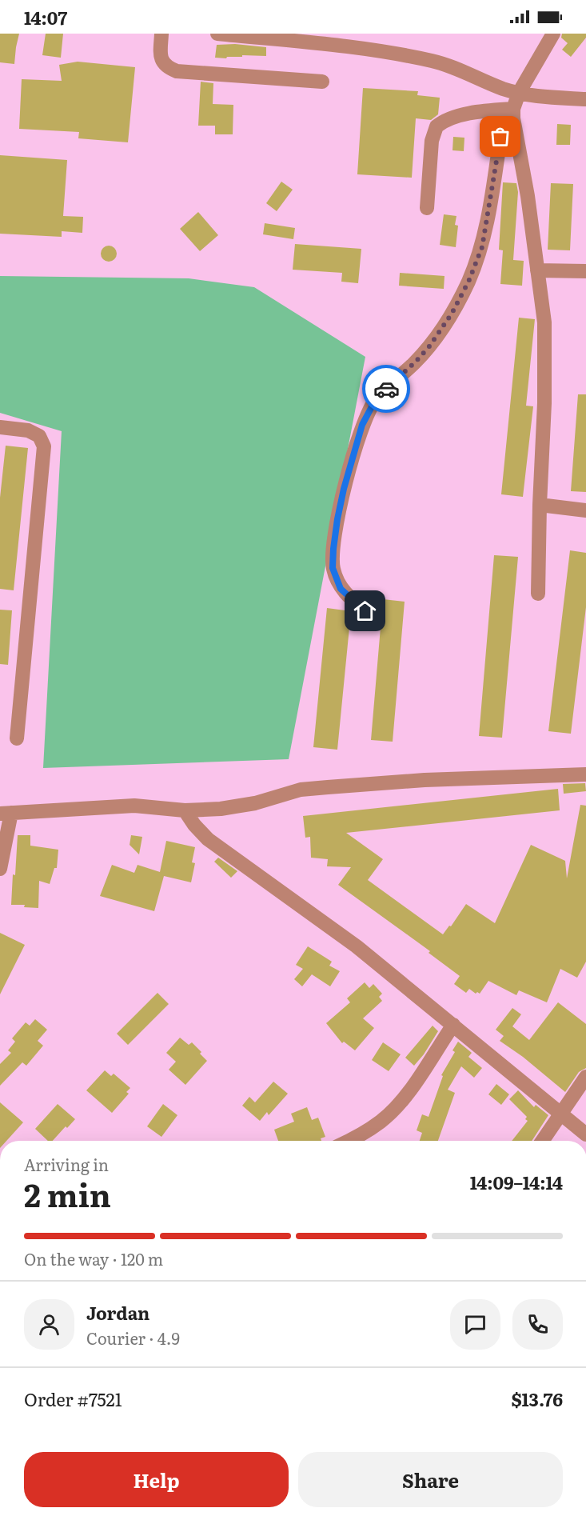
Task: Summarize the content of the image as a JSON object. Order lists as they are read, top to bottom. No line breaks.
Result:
{"page":{"status":"14:07","heading":["2 min","Arriving in","14:09–14:14"],"panel":["Jordan","Courier · 4.9","Order #7521","$13.76"],"bar":"On the way · 120 m","buttons":["Help","Share"]}}
